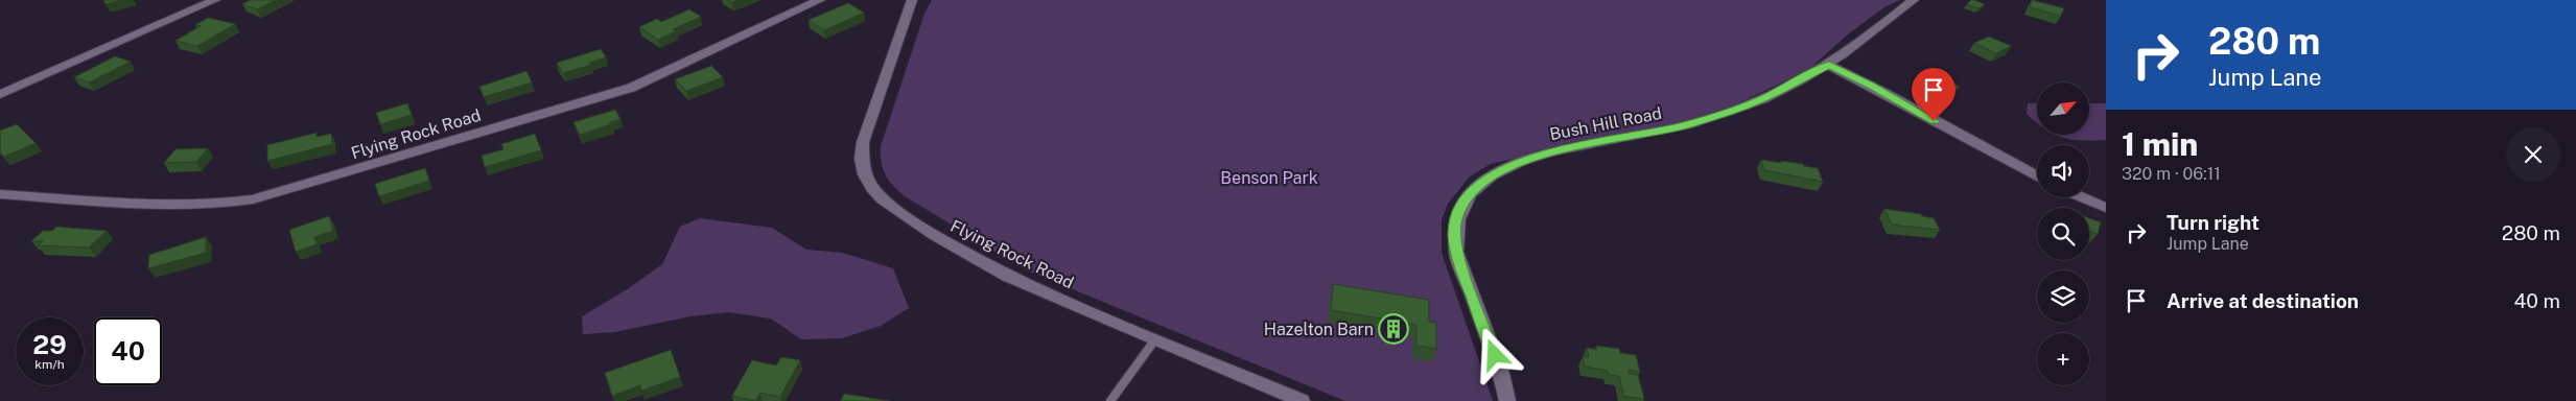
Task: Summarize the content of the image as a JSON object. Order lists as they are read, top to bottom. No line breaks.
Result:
{"streets":{"street":["Bush Hill Road","Flying Rock Road"]},"parks":["Benson Park"],"places":{"building":["Hazelton Barn"]},"north":"top right","page":{"turn":["280 m","Jump Lane"],"map_buttons":"+","heading":["1 min","320 m · 06:11"],"list":[{"name":"Turn right","note":"Jump Lane","value":"280 m"},{"name":"Arrive at destination","value":"40 m"}],"speed":"29 km/h","limit":"40"}}
